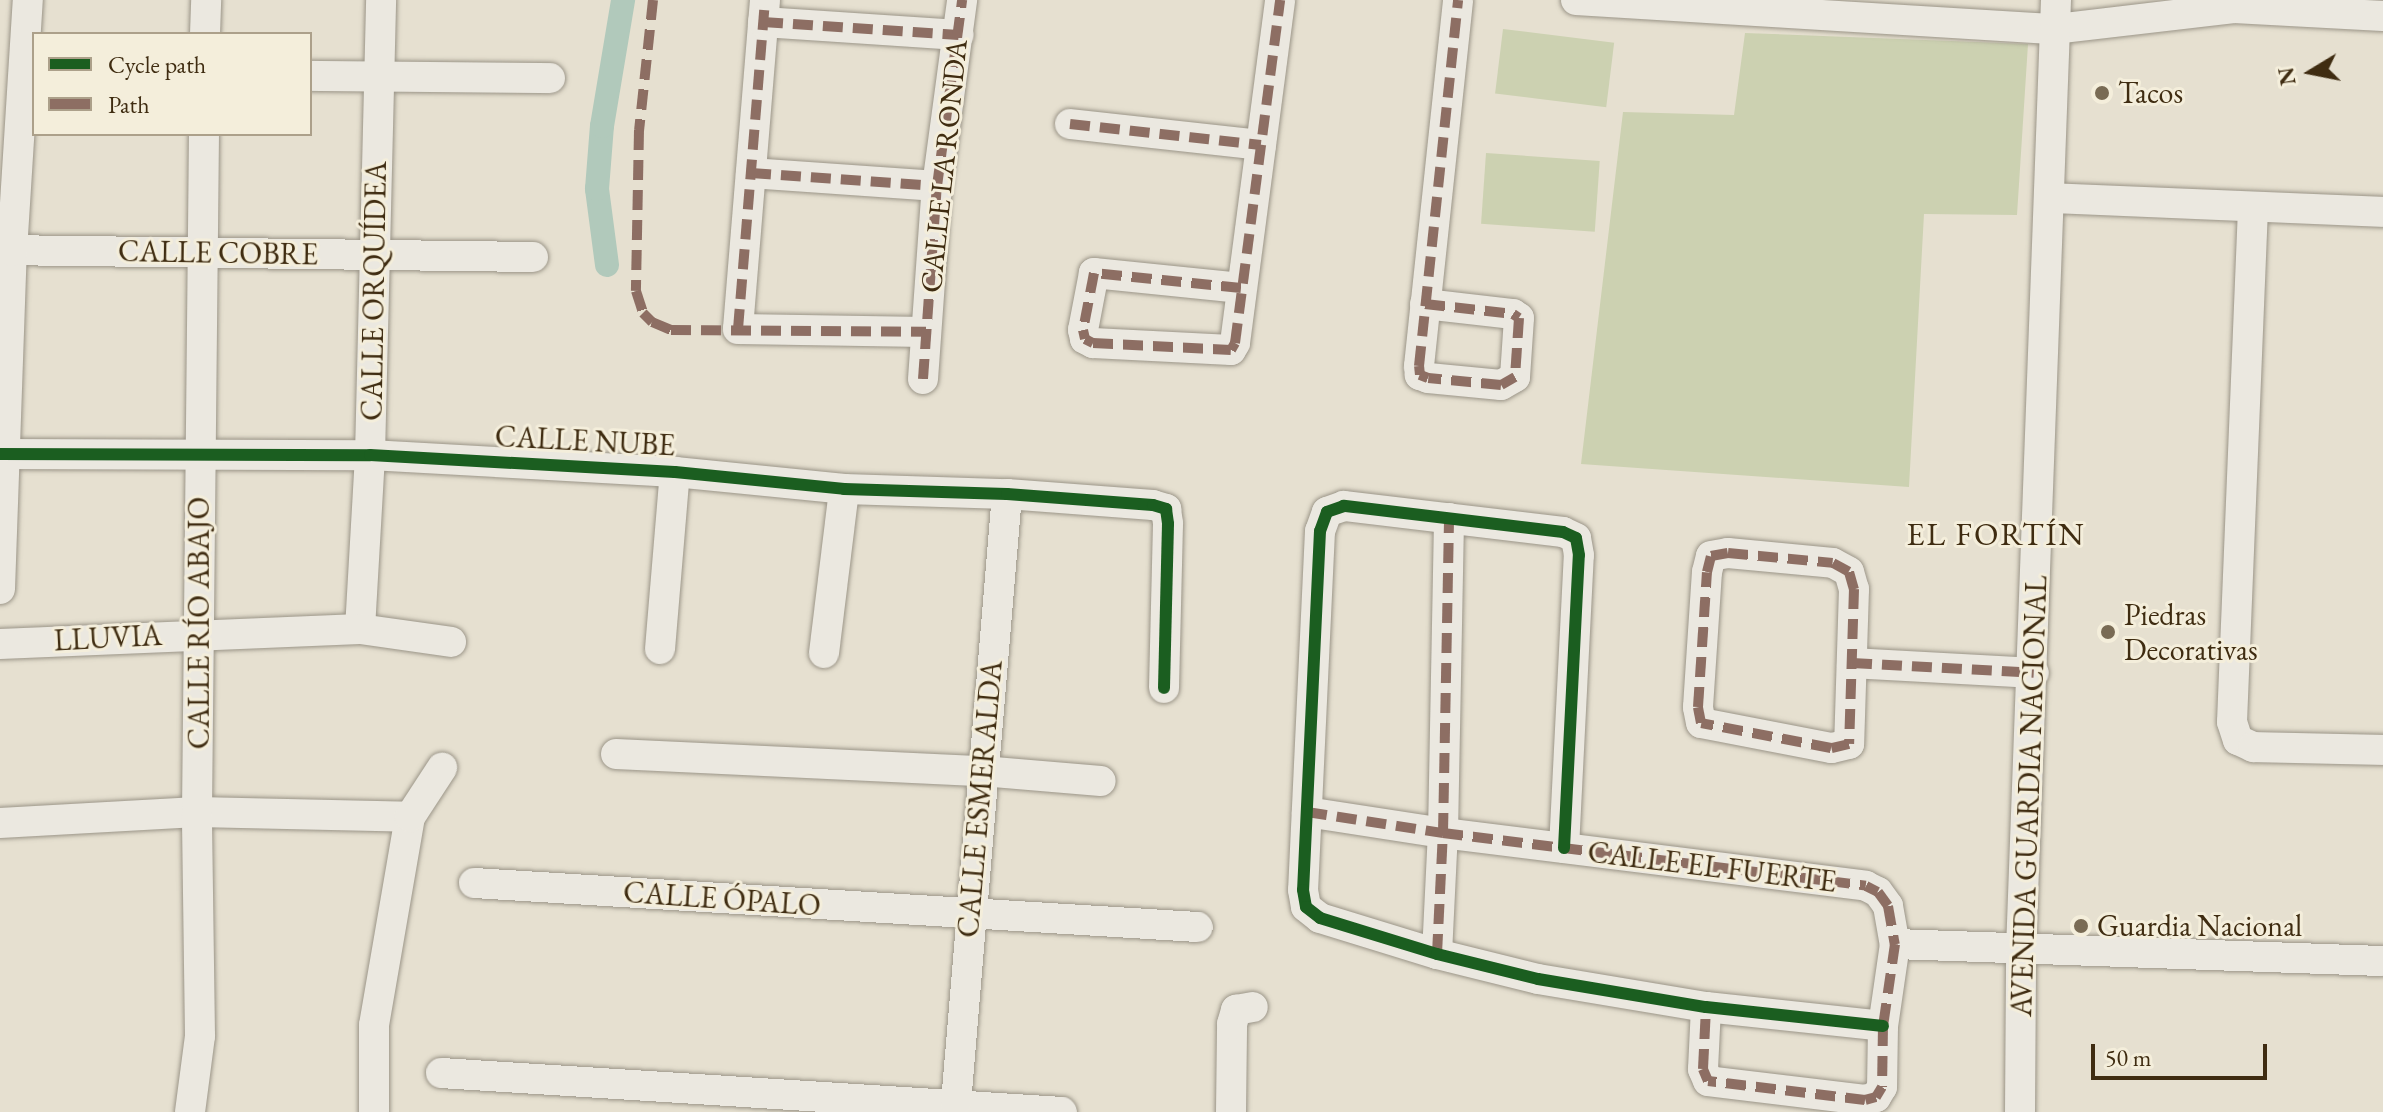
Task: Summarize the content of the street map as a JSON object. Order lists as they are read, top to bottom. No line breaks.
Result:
{"streets":{"street":["CALLE LA RONDA","CALLE COBRE","CALLE ORQUÍDEA","CALLE NUBE","CALLE RÍO ABAJO","LLUVIA","AVENIDA GUARDIA NACIONAL","CALLE ESMERALDA","CALLE EL FUERTE","CALLE ÓPALO"]},"crossings":[["CALLE COBRE","CALLE ORQUÍDEA"],["CALLE COBRE","CALLE RÍO ABAJO"],["CALLE ORQUÍDEA","CALLE NUBE"],["CALLE ORQUÍDEA","LLUVIA"],["CALLE NUBE","CALLE RÍO ABAJO"],["CALLE NUBE","CALLE ESMERALDA"],["CALLE RÍO ABAJO","LLUVIA"],["CALLE ESMERALDA","CALLE ÓPALO"]],"districts":["EL FORTÍN"],"places":["Tacos","Piedras Decorativas","Guardia Nacional"],"legend":["Cycle path","Path"],"scale_bar":"50 m","north":"left"}
